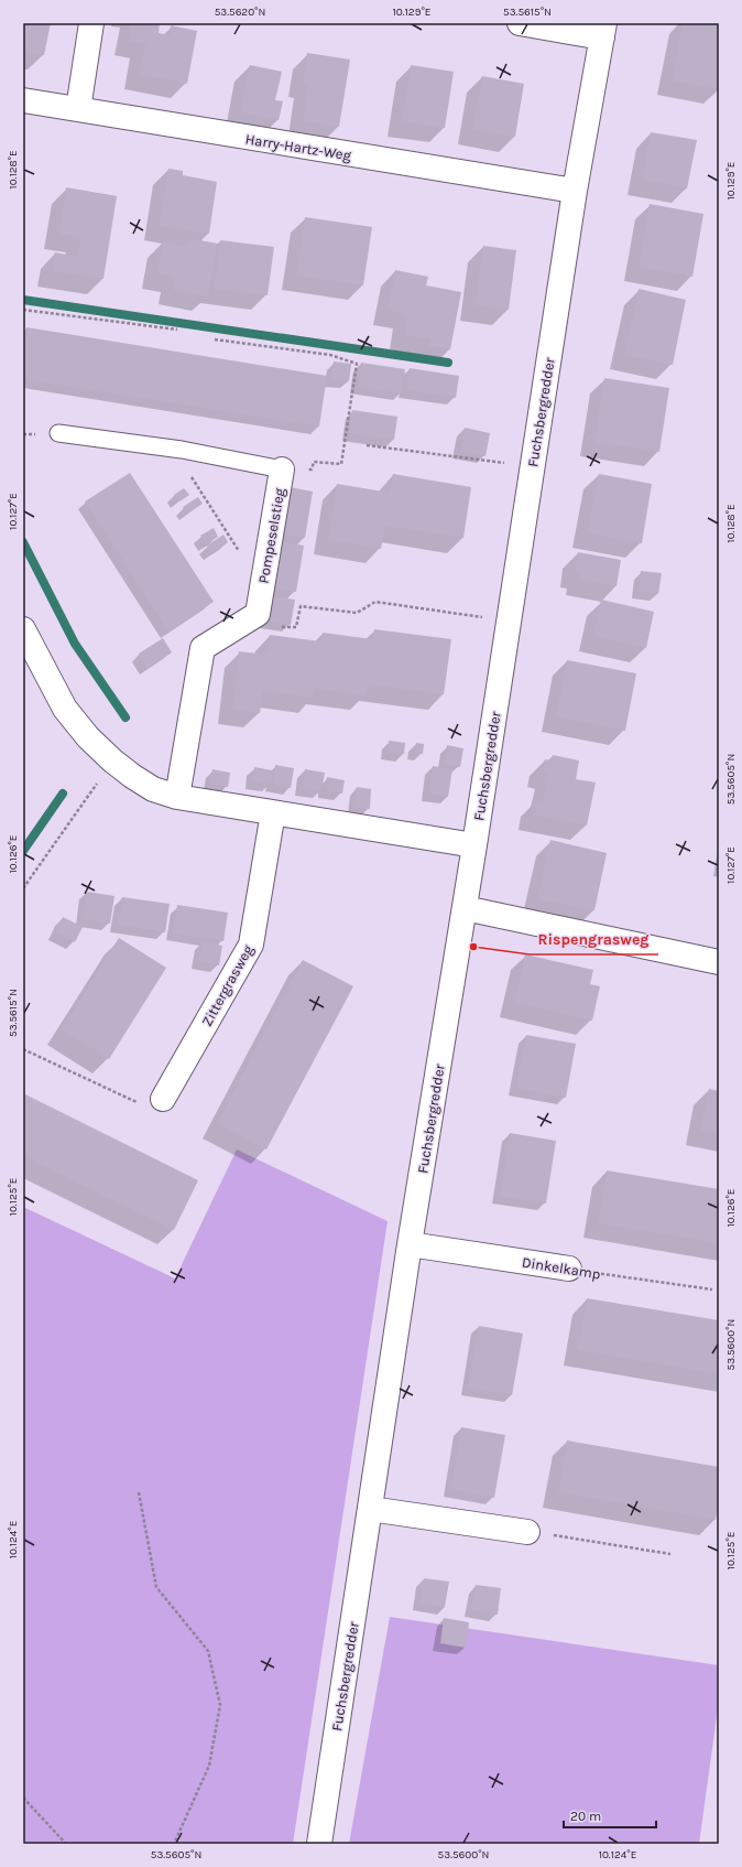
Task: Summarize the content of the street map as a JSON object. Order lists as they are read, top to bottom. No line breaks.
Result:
{"streets":{"street":["Harry-Hartz-Weg","Fuchsbergredder","Pompeselstieg","Zittergrasweg","Dinkelkamp"]},"crossings":[["Harry-Hartz-Weg","Fuchsbergredder"],["Fuchsbergredder","Dinkelkamp"]],"places":["Rispengrasweg"],"scale_bar":"20 m","coordinates":["53.5620°N","10.129°E","53.5615°N","10.128°E","10.127°E","53.5605°N","10.126°E","10.125°E","53.5600°N","10.124°E"]}
